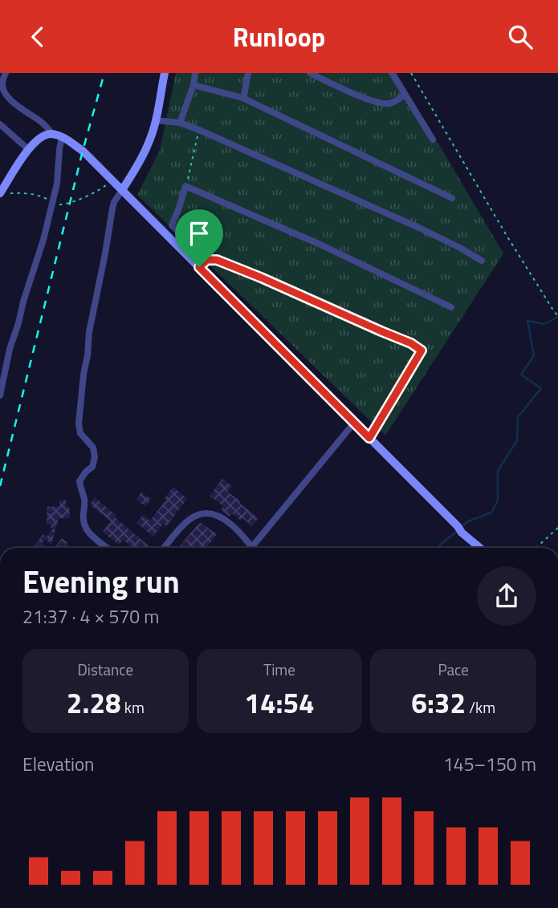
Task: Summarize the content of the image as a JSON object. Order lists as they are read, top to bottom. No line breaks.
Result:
{"page":{"header":"Runloop","heading":["Evening run","21:37 · 4 × 570 m"],"stats":[["Distance","2.28 km"],["Time","14:54"],["Pace","6:32 /km"]],"chart":["Elevation","145–150 m"]}}
